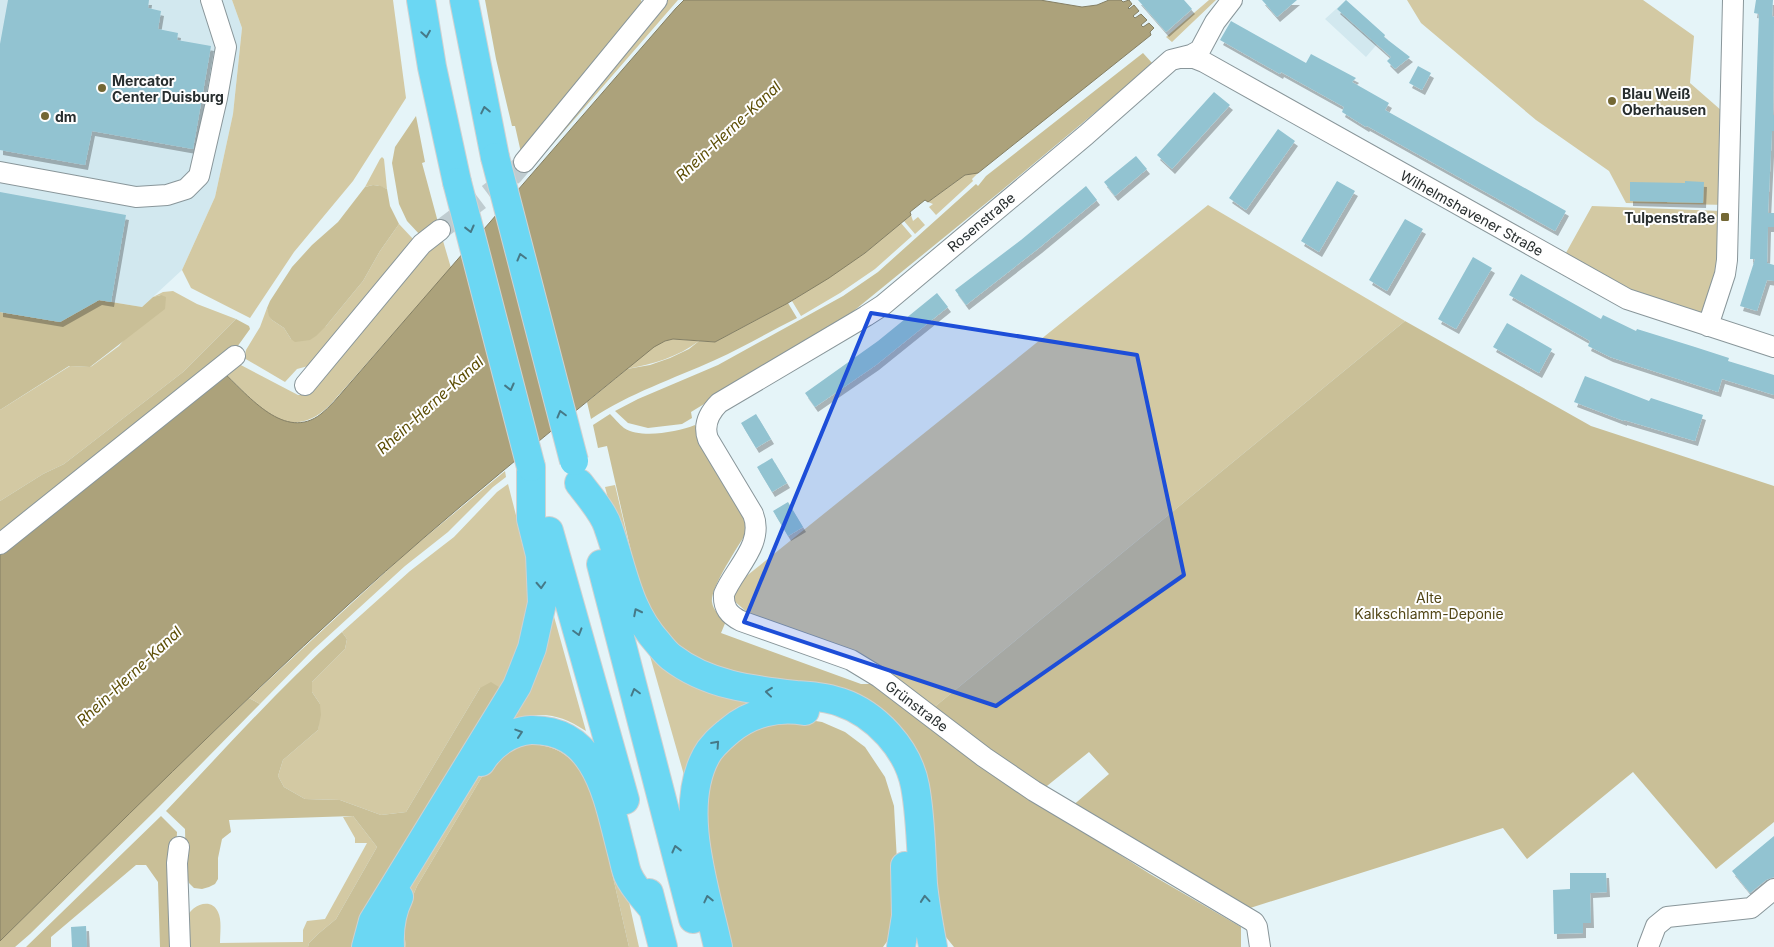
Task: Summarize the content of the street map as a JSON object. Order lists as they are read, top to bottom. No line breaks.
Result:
{"streets":{"street":["Wilhelmshavener Straße","Rosenstraße","Grünstraße"]},"crossings":[["Wilhelmshavener Straße","Rosenstraße"],["Rosenstraße","Grünstraße"]],"water":["Rhein-Herne-Kanal"],"parks":["Alte Kalkschlamm-Deponie"],"places":{"other":["Mercator Center Duisburg","Blau Weiß Oberhausen","dm"],"transit":["Tulpenstraße"]}}
